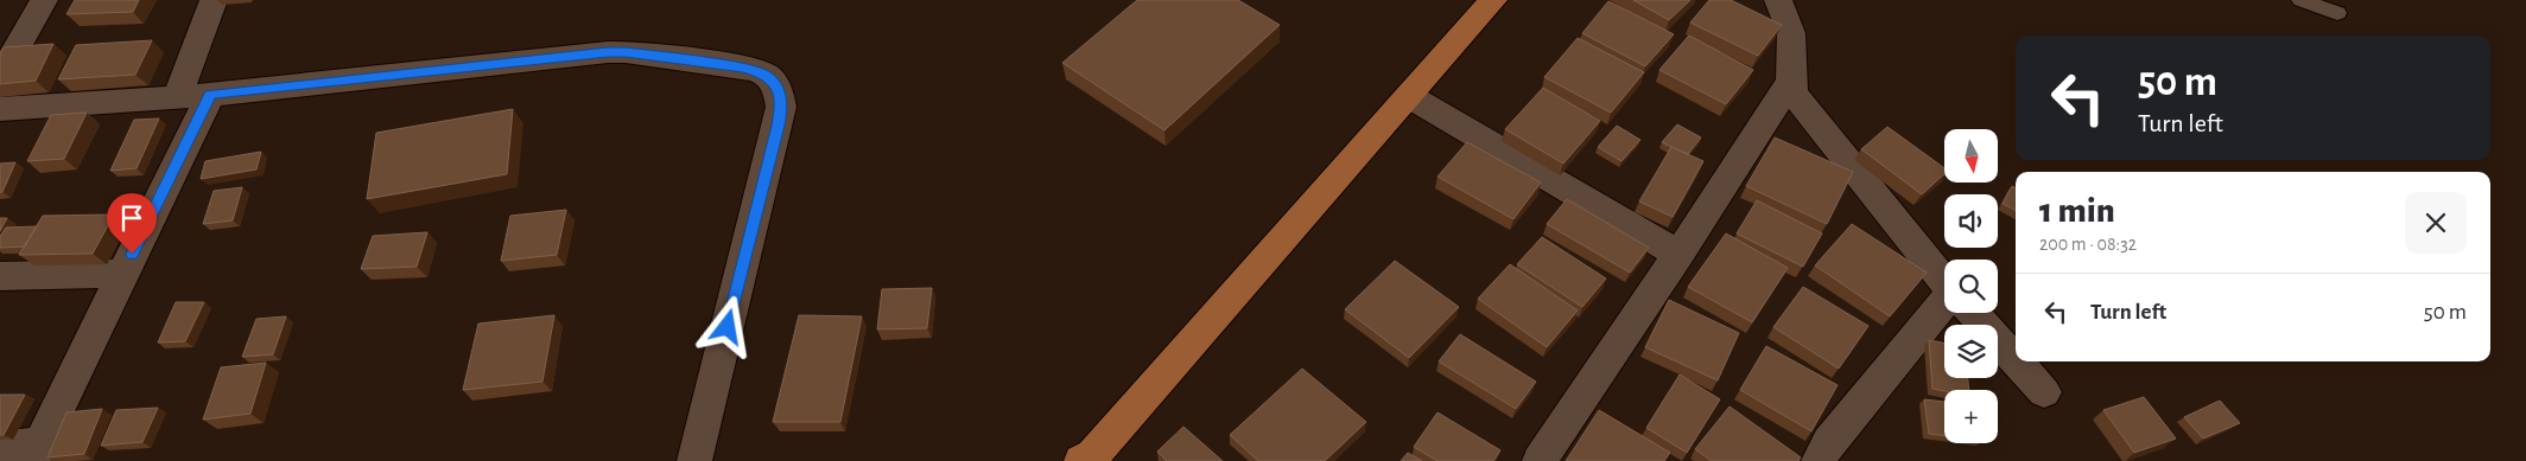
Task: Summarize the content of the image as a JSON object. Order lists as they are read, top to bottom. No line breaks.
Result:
{"north":"bottom","page":{"turn":["50 m","Turn left"],"map_buttons":"+","heading":["1 min","200 m · 08:32"],"list":[{"name":"Turn left","value":"50 m"}]}}
